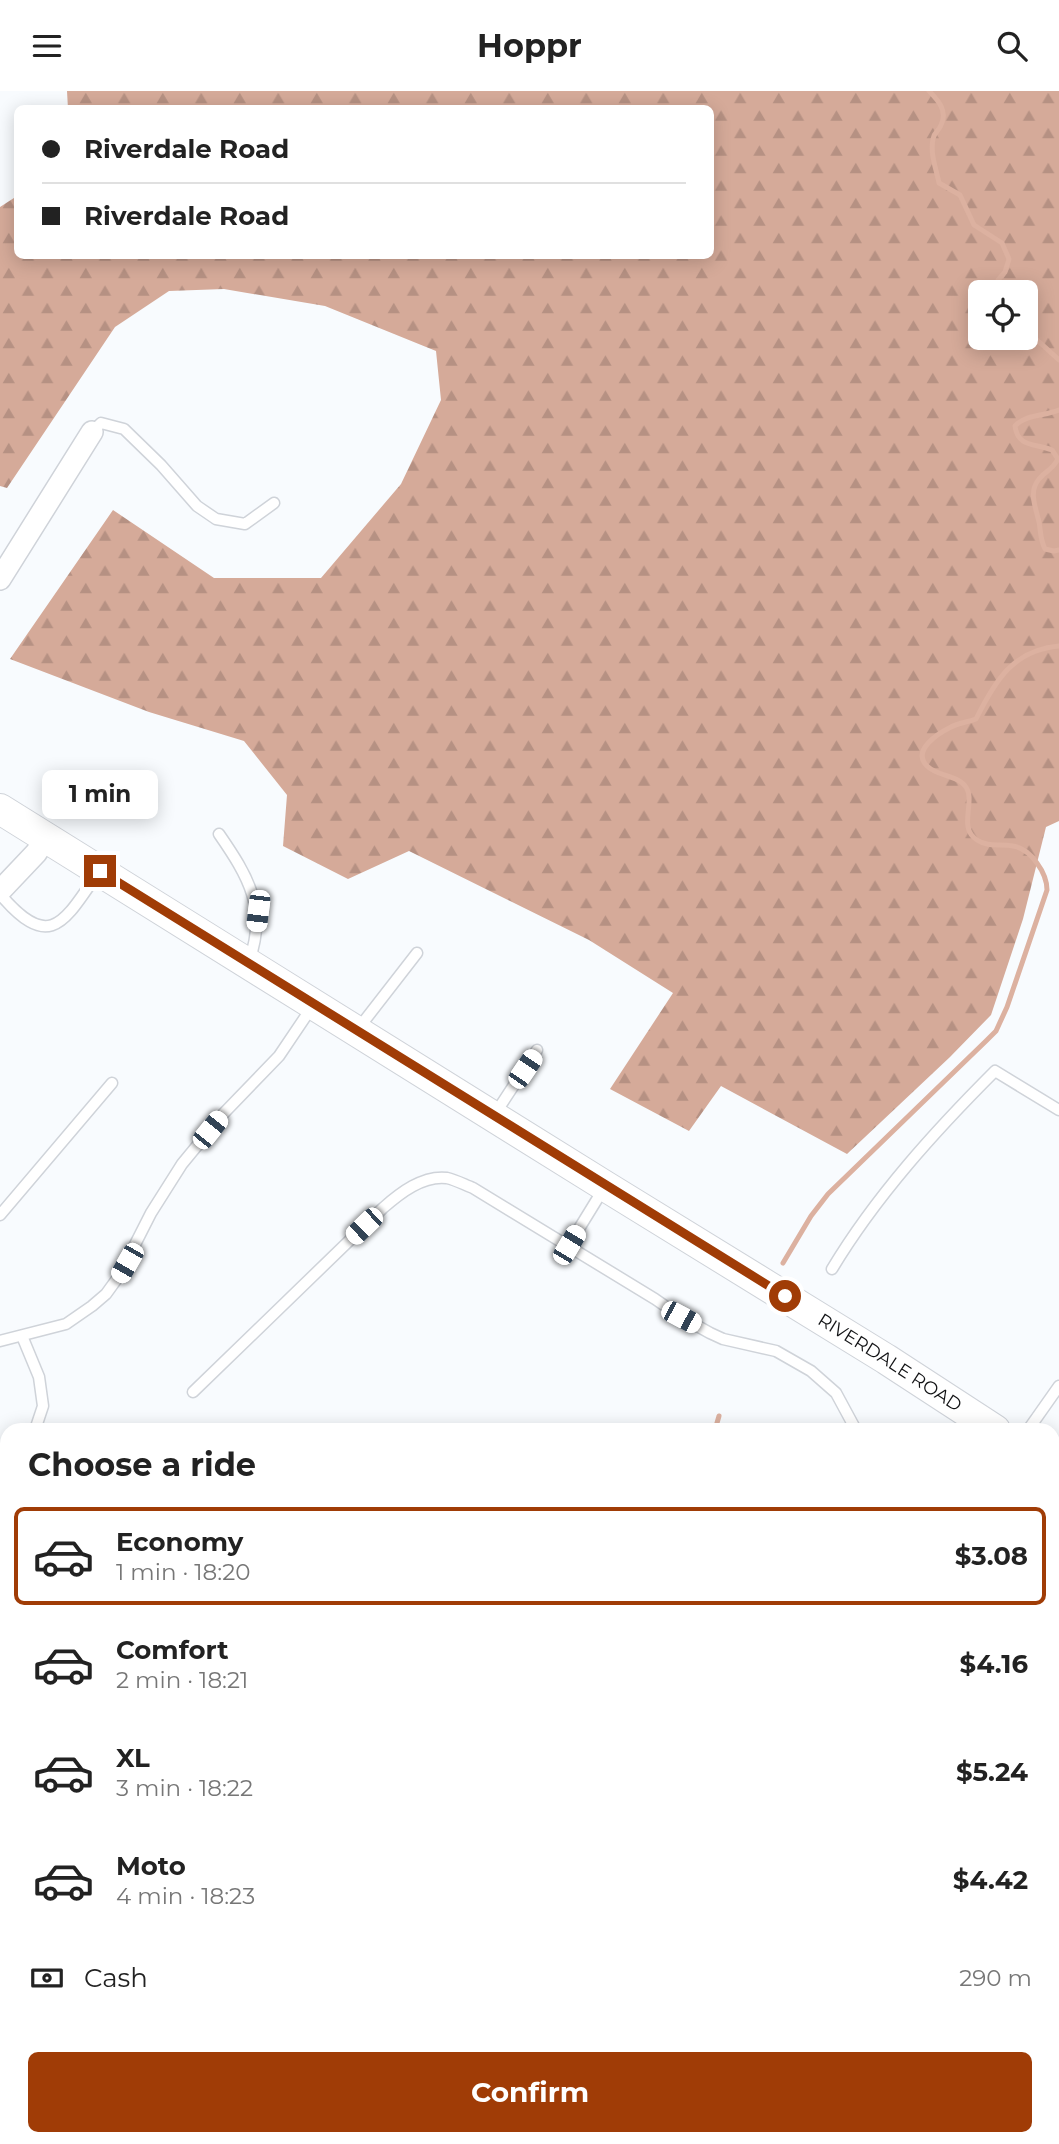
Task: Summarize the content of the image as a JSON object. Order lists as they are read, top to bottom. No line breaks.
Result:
{"streets":{"main road":["RIVERDALE ROAD"]},"page":{"header":"Hoppr","banner":["Riverdale Road","Riverdale Road"],"bubble":"1 min","heading":"Choose a ride","list":[{"name":"Economy","note":"1 min · 18:20","value":"$3.08"},{"name":"Comfort","note":"2 min · 18:21","value":"$4.16"},{"name":"XL","note":"3 min · 18:22","value":"$5.24"},{"name":"Moto","note":"4 min · 18:23","value":"$4.42"}],"pay":["Cash","290 m"],"buttons":"Confirm"}}
